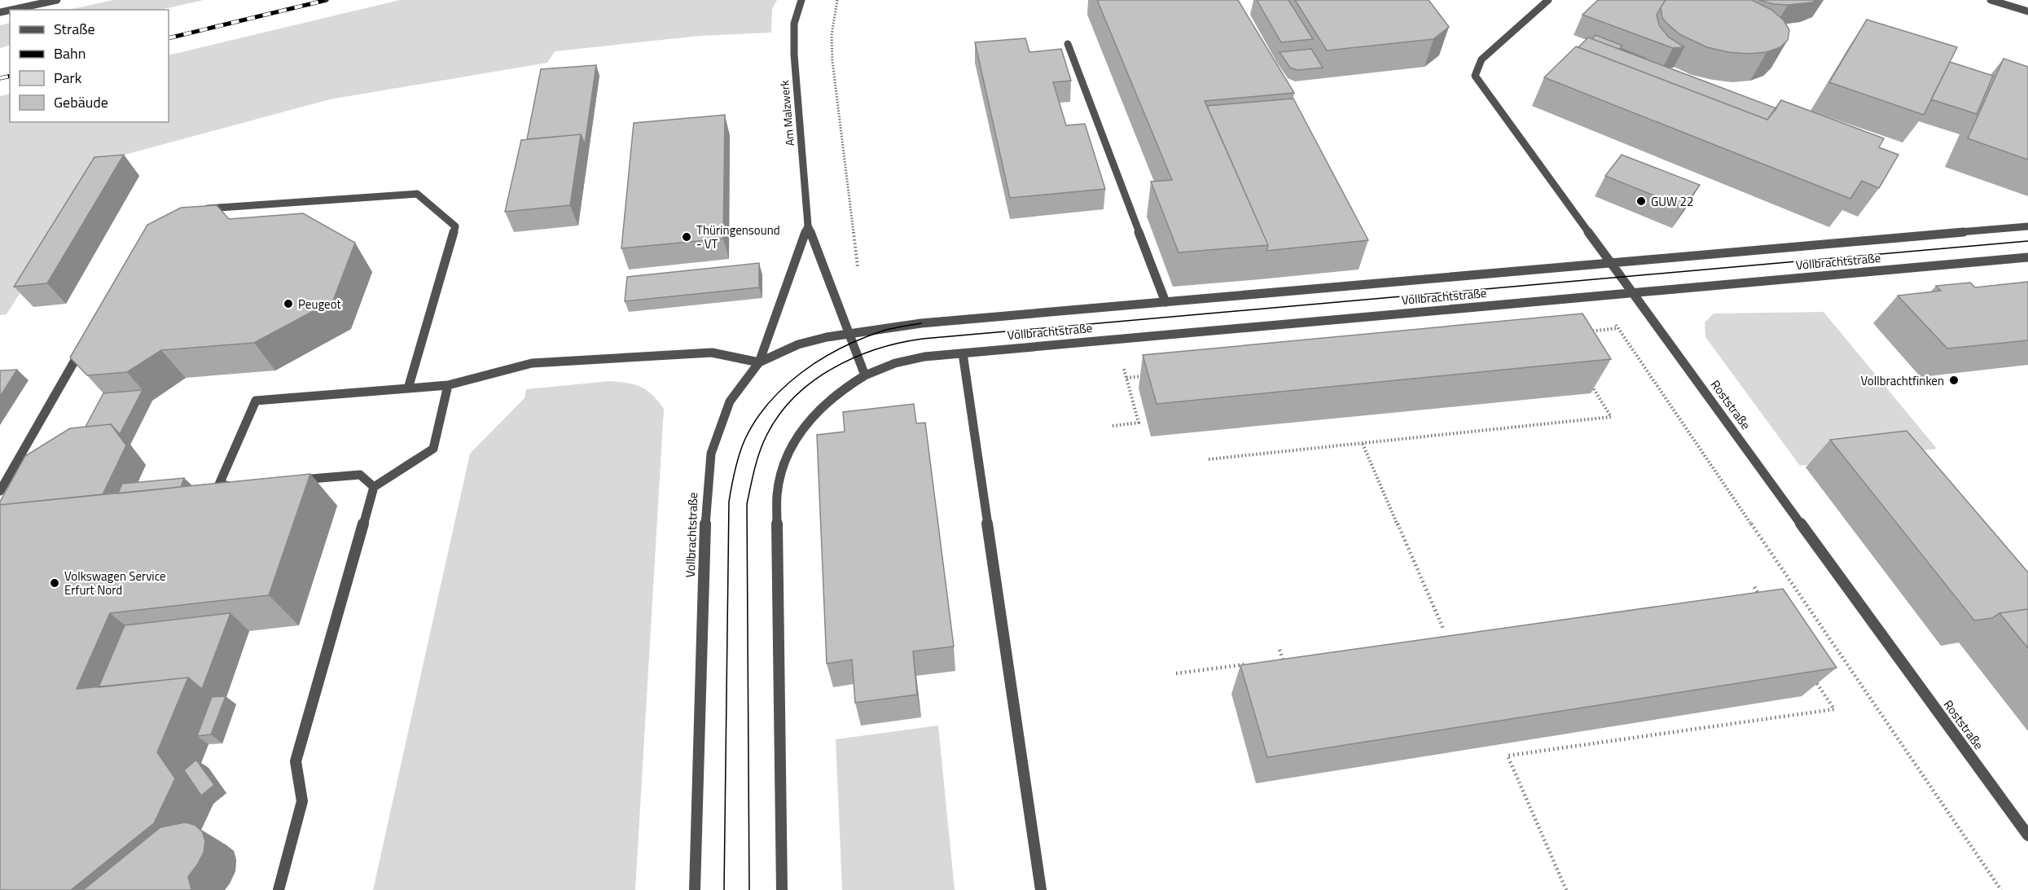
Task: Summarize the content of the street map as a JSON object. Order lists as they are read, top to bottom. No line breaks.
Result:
{"streets":{"street":["Am Malzwerk","Vollbrachtstraße","Roststraße"]},"crossings":[["Am Malzwerk","Vollbrachtstraße"],["Vollbrachtstraße","Roststraße"]],"places":["GUW 22","Thüringensound - VT","Peugeot","Vollbrachtfinken","Volkswagen Service Erfurt Nord"],"legend":["Straße","Bahn","Park","Gebäude"]}
